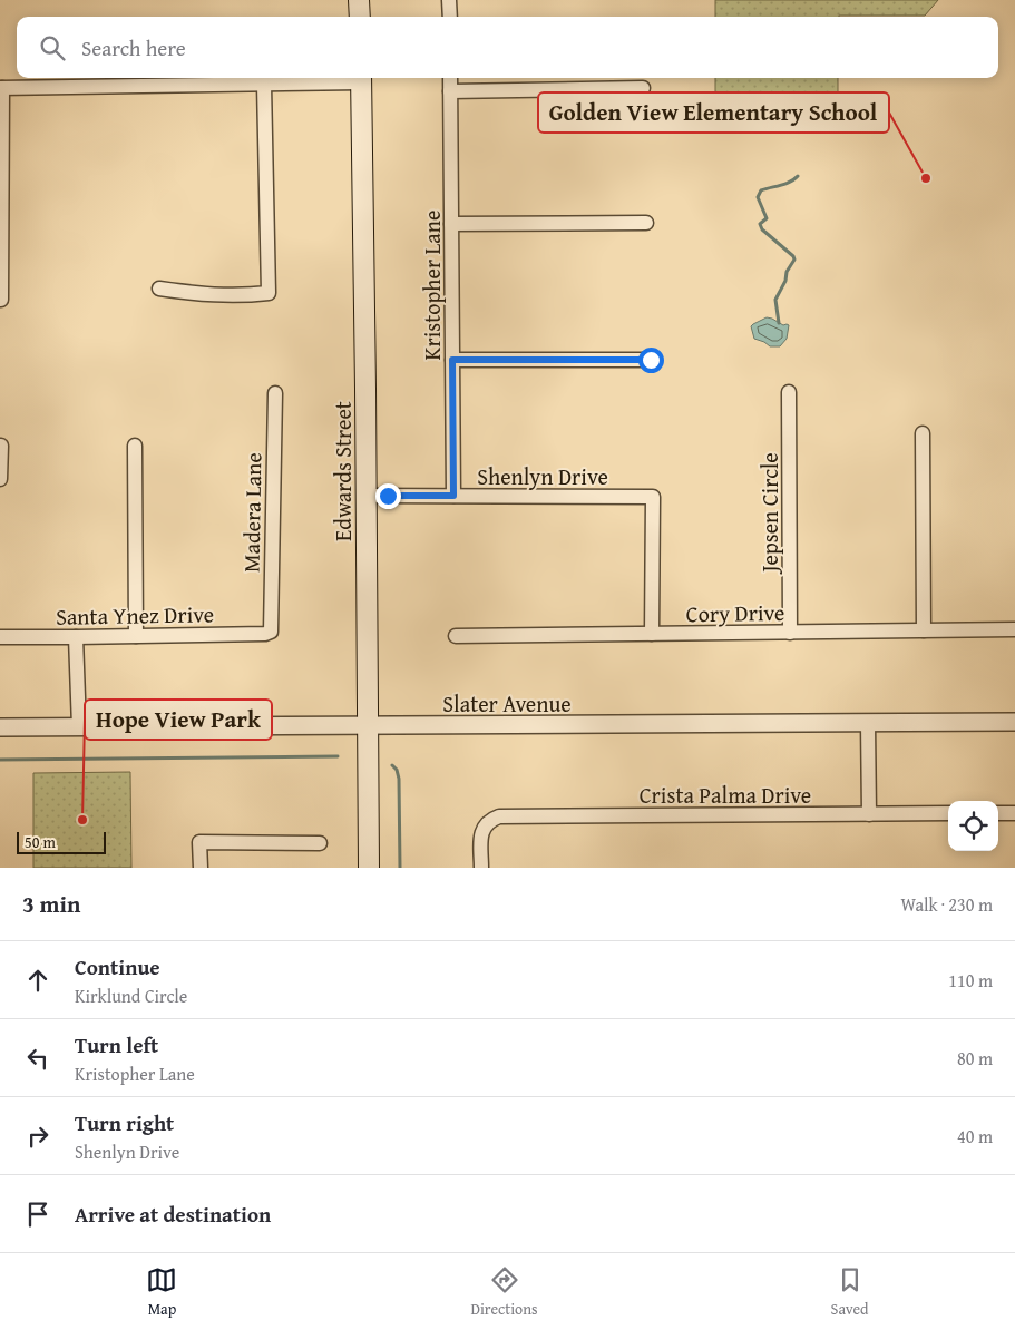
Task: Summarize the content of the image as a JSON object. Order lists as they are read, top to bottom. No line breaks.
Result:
{"streets":{"main road":["Edwards Street"],"street":["Kristopher Lane","Shenlyn Drive","Madera Lane","Jepsen Circle","Cory Drive","Santa Ynez Drive","Slater Avenue","Crista Palma Drive"]},"crossings":[["Kristopher Lane","Shenlyn Drive"],["Edwards Street","Shenlyn Drive"],["Edwards Street","Slater Avenue"],["Shenlyn Drive","Cory Drive"],["Madera Lane","Santa Ynez Drive"],["Jepsen Circle","Cory Drive"]],"places":["Golden View Elementary School","Hope View Park"],"scale_bar":"50 m","page":{"search":"Search here","scale":"50 m","heading":["3 min","Walk · 230 m"],"list":[["Continue","Kirklund Circle","110 m"],["Turn left","Kristopher Lane","80 m"],["Turn right","Shenlyn Drive","40 m"],"Arrive at destination"],"nav":["Map","Directions","Saved"]}}
